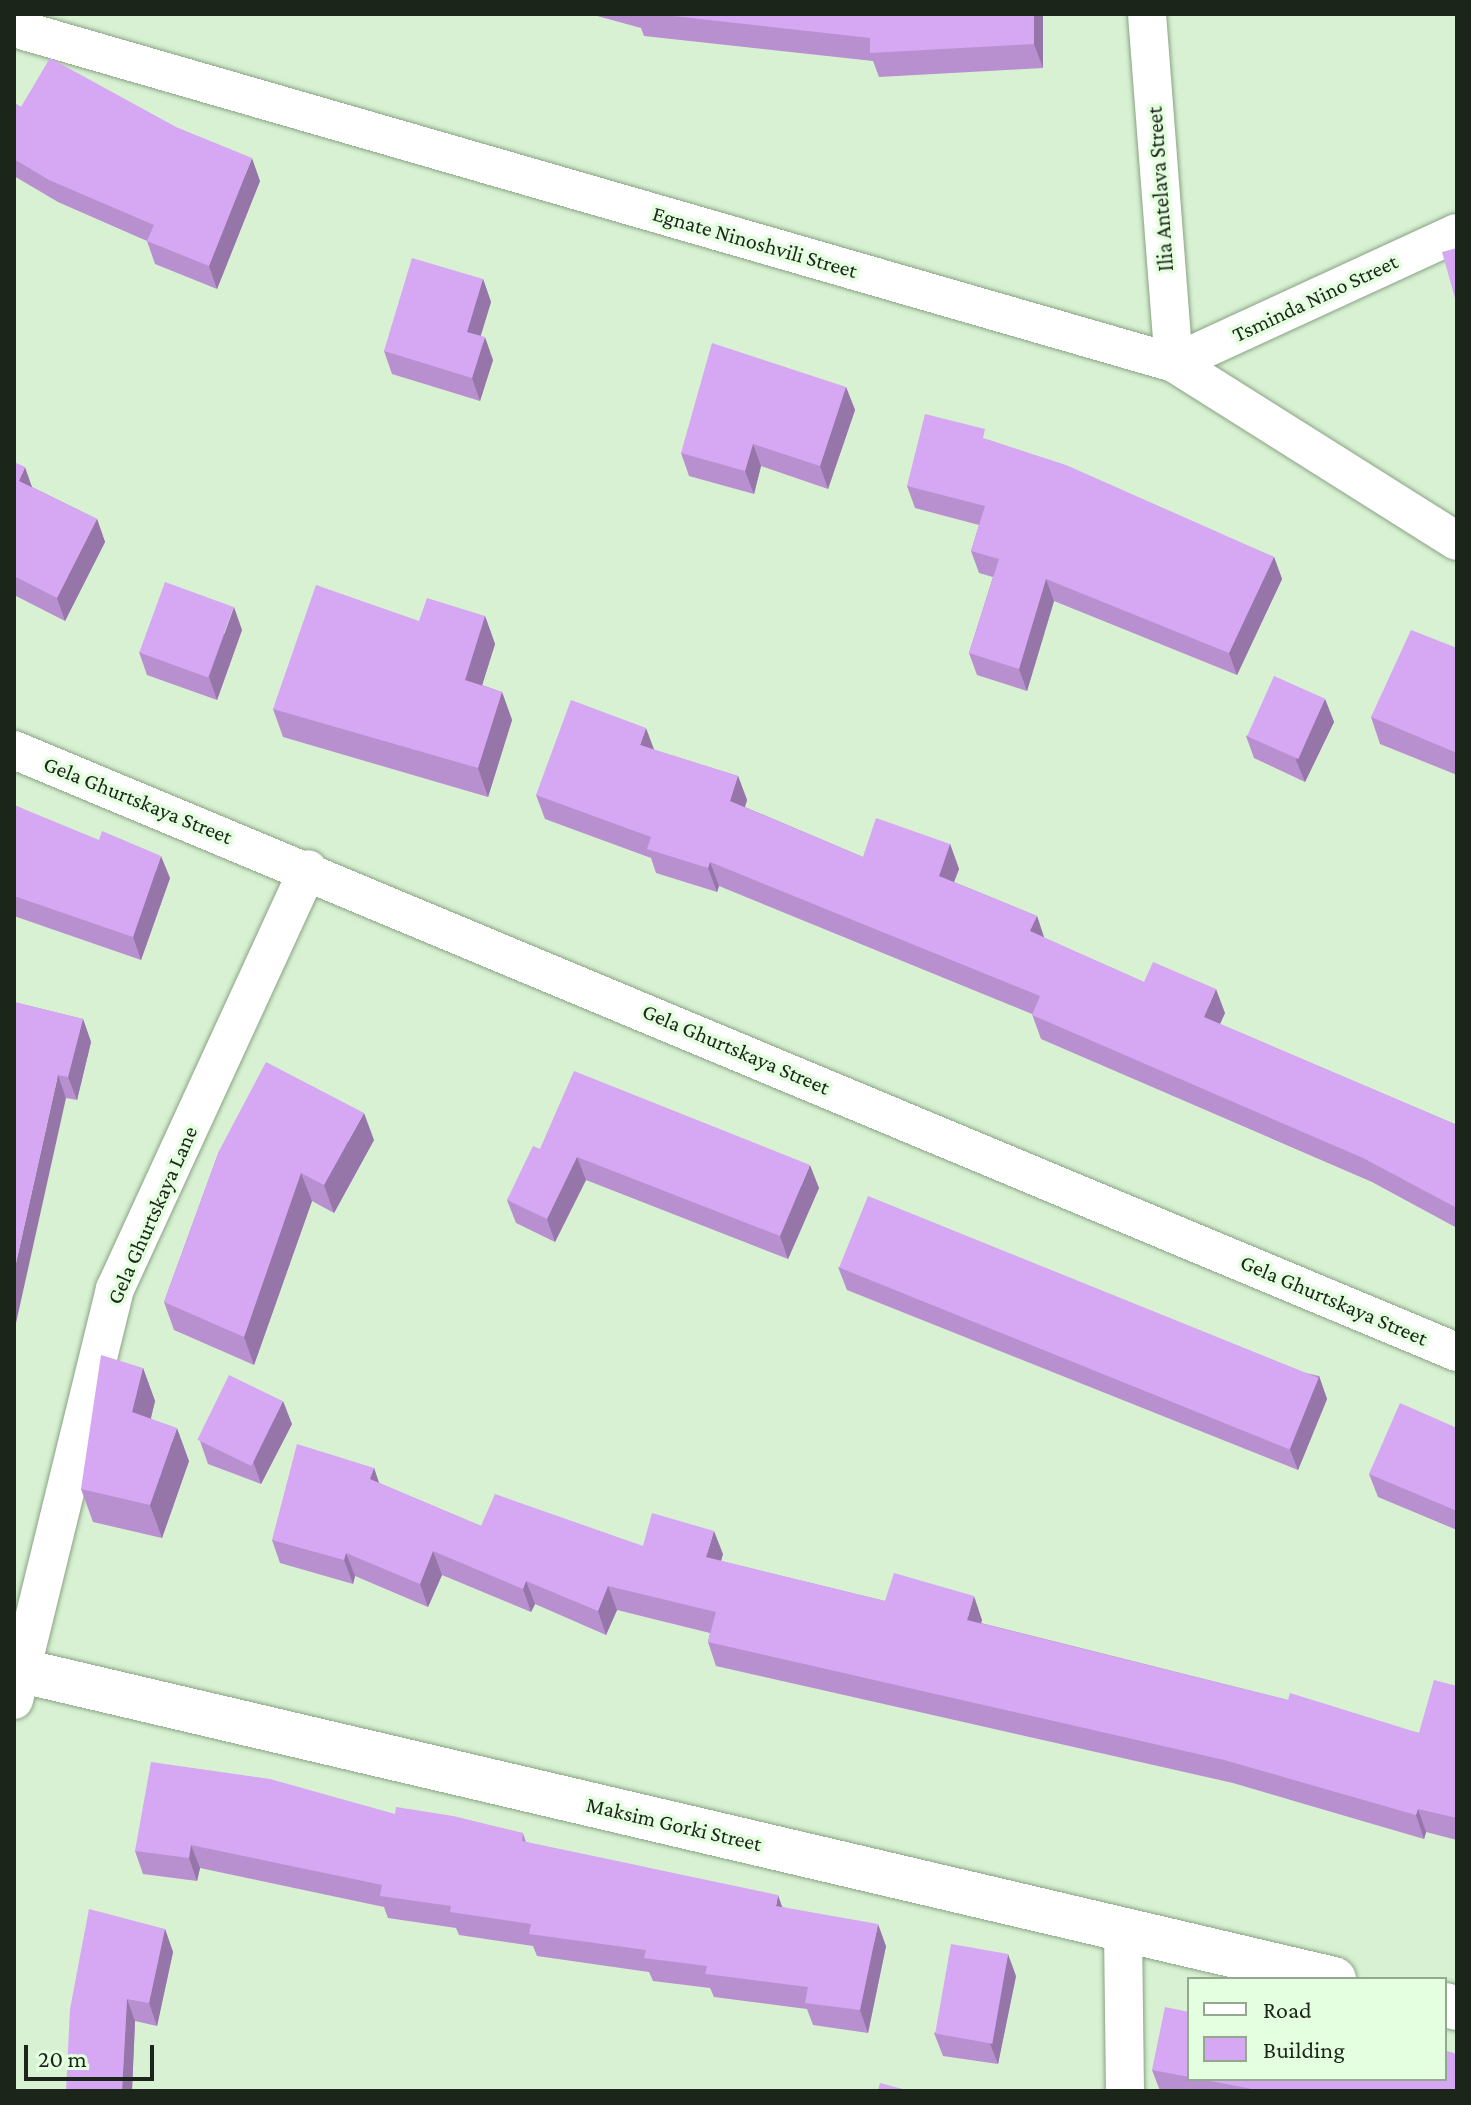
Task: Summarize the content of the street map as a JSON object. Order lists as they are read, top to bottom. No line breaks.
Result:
{"streets":{"street":["Ilia Antelava Street","Egnate Ninoshvili Street","Tsminda Nino Street","Gela Ghurtskaya Street","Gela Ghurtskaya Lane","Maksim Gorki Street"]},"crossings":[["Ilia Antelava Street","Egnate Ninoshvili Street"],["Ilia Antelava Street","Tsminda Nino Street"],["Egnate Ninoshvili Street","Tsminda Nino Street"],["Gela Ghurtskaya Street","Gela Ghurtskaya Lane"],["Gela Ghurtskaya Lane","Maksim Gorki Street"]],"legend":["Road","Building"],"scale_bar":"20 m"}
